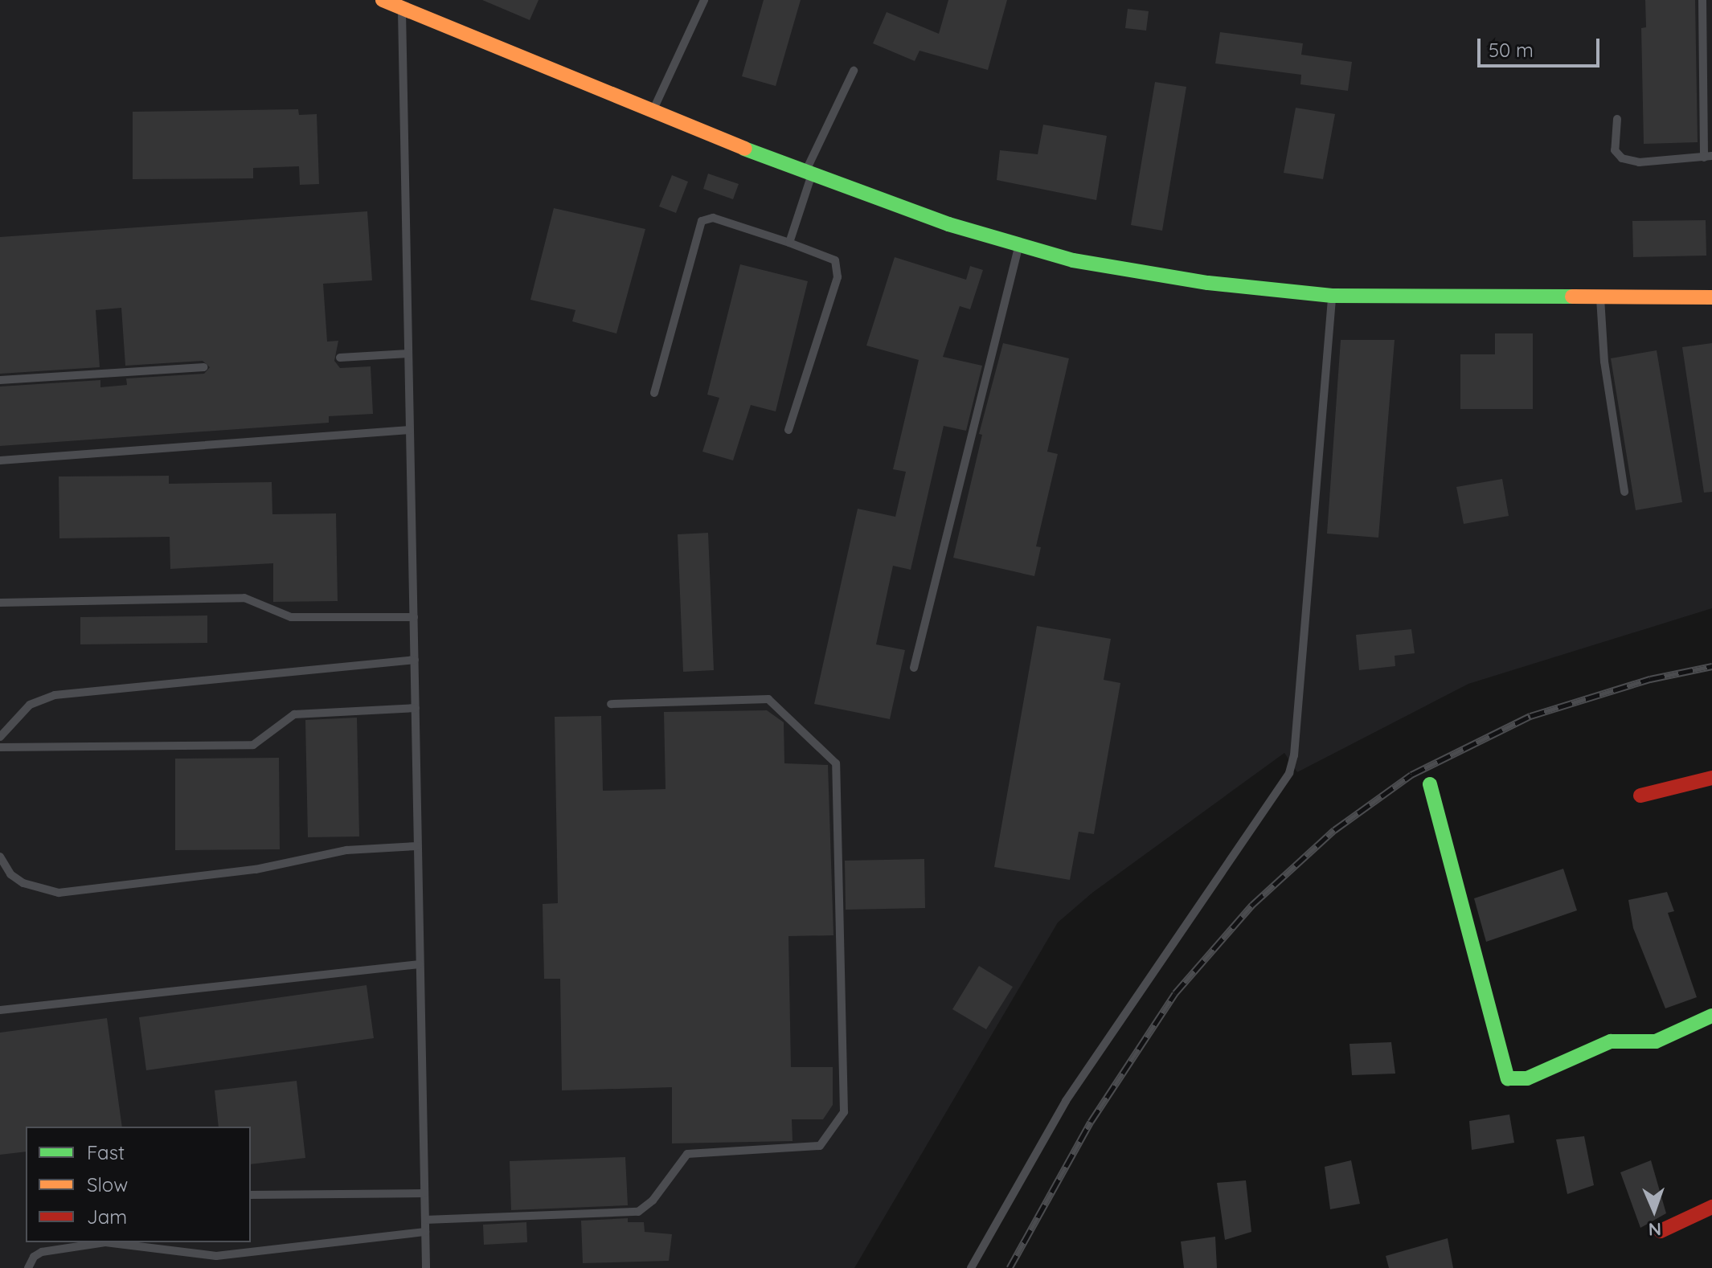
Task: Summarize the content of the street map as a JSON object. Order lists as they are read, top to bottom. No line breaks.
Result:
{"legend":["Fast","Slow","Jam"],"scale_bar":"50 m","north":"bottom"}
